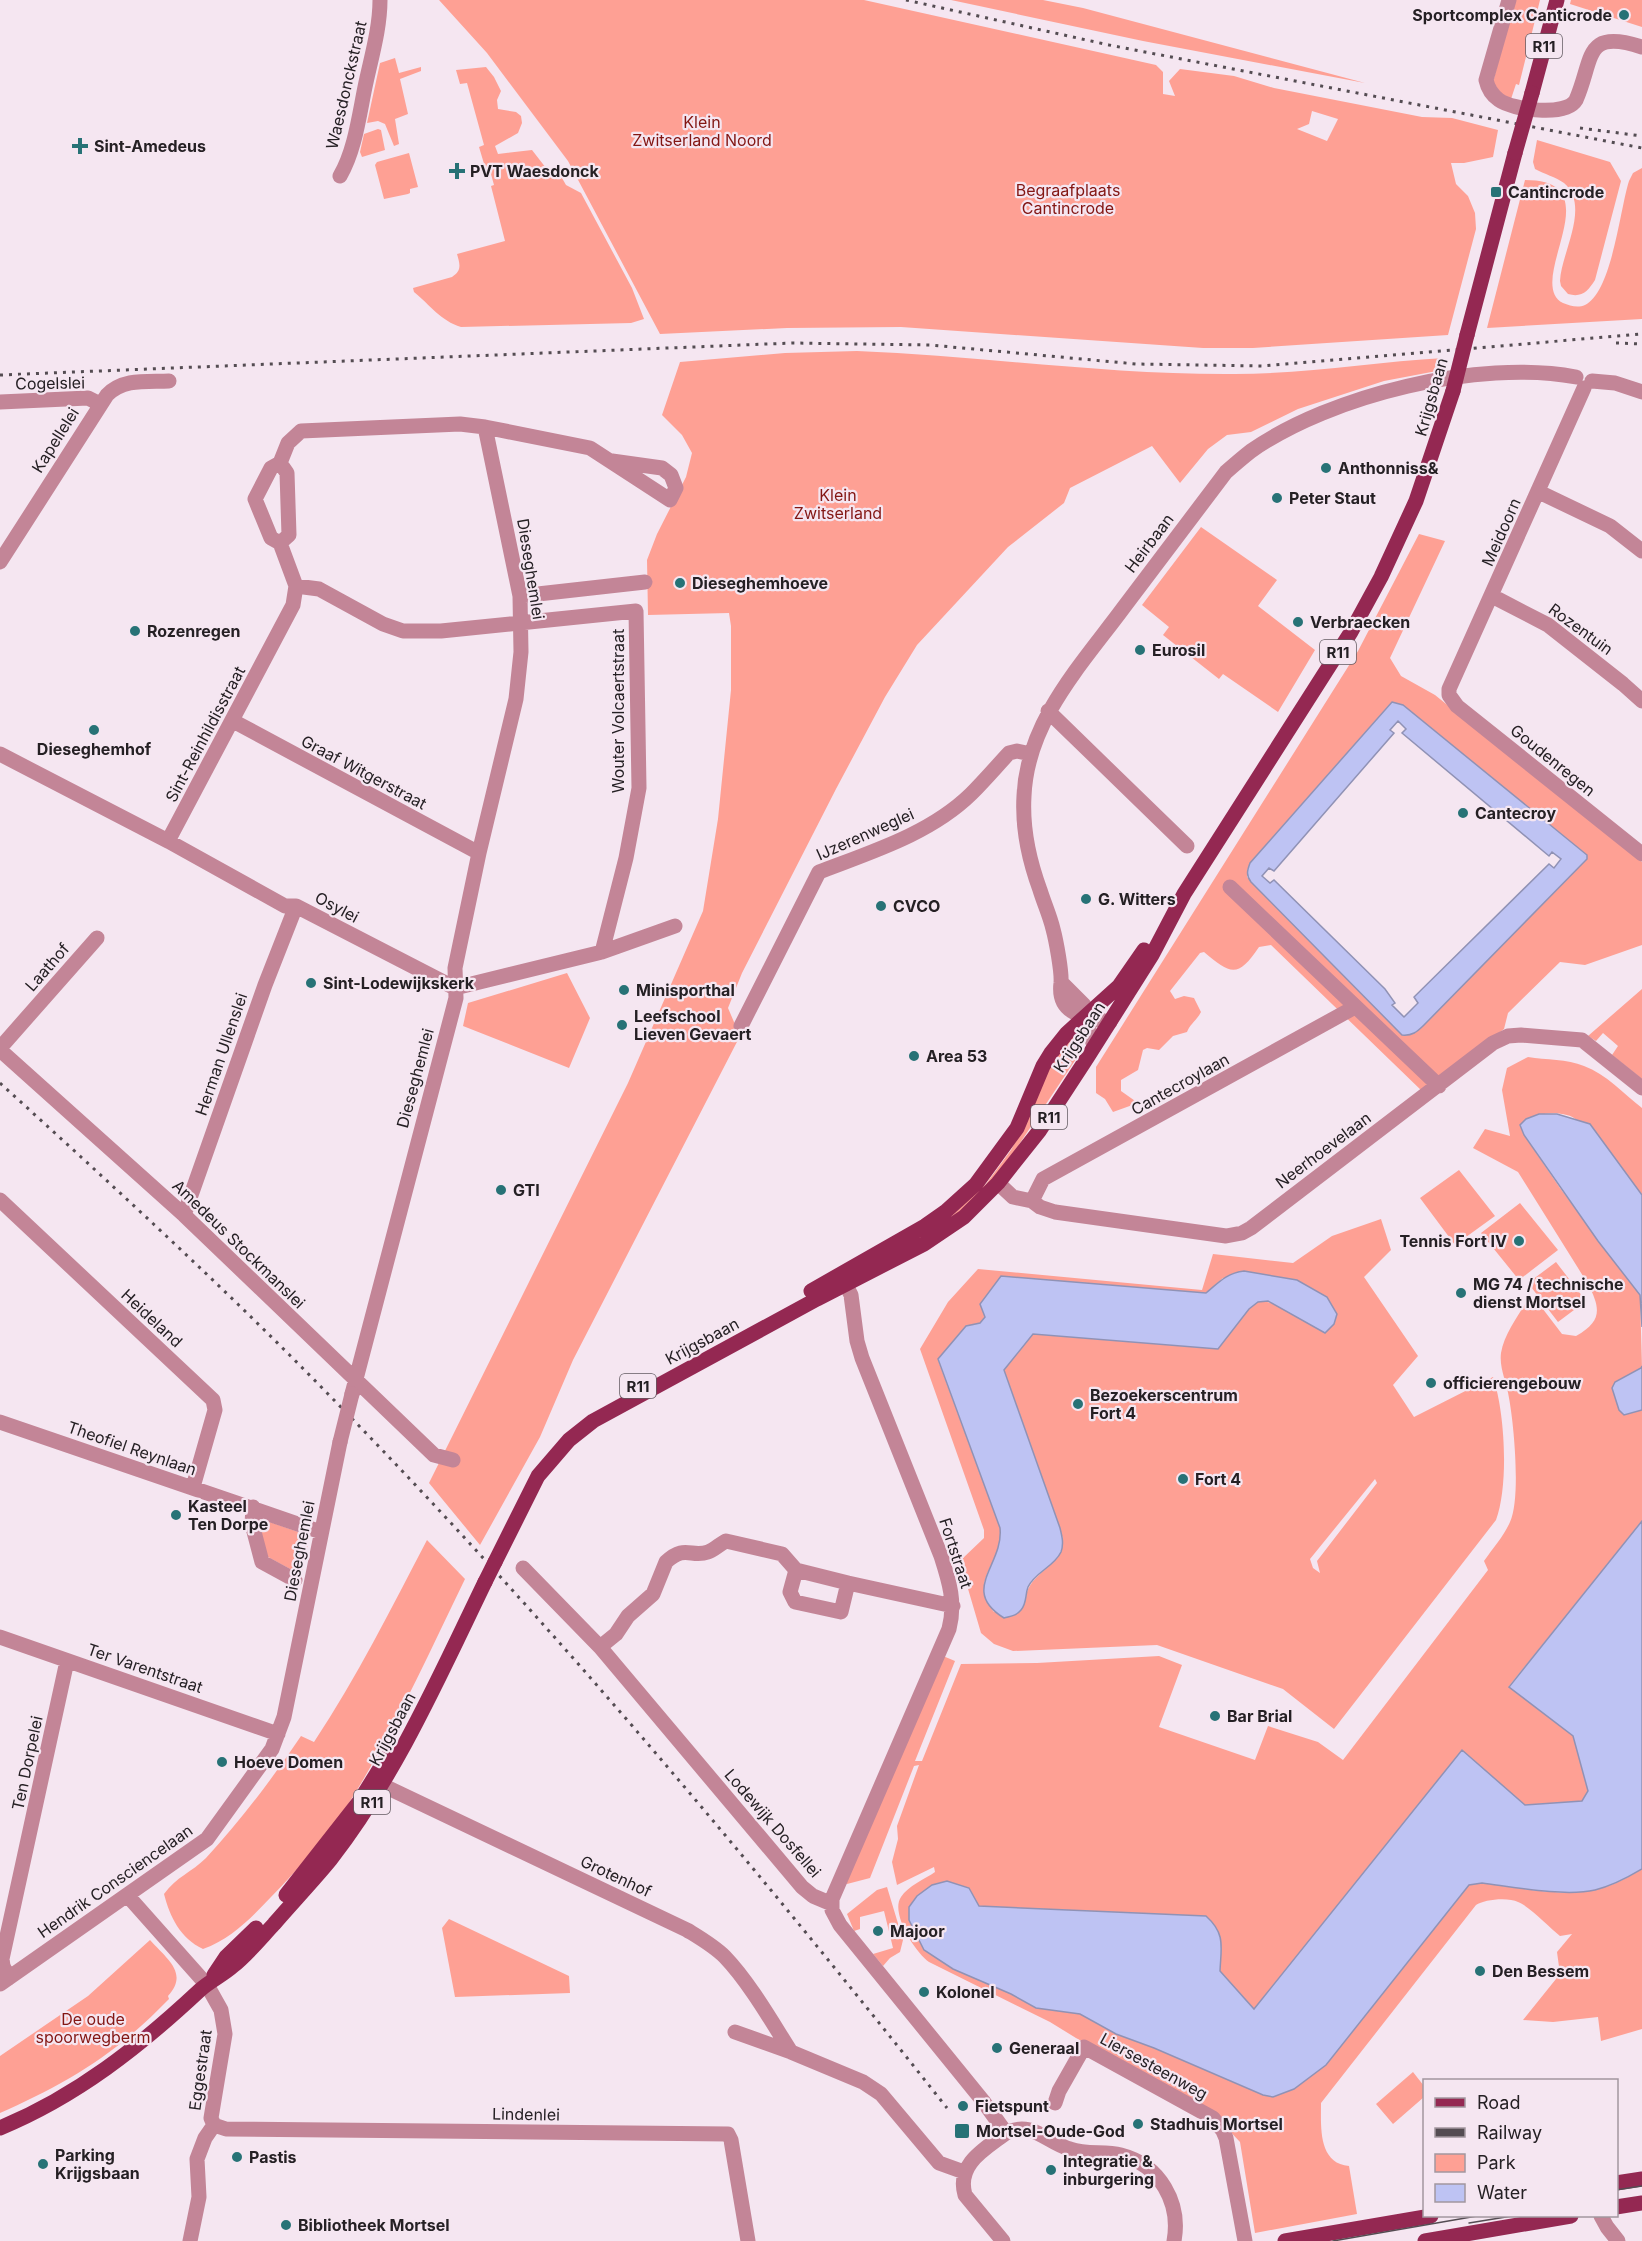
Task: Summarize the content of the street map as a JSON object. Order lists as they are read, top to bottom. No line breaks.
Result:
{"streets":{"main road":["R11","Krijgsbaan"],"street":["Waesdonckstraat","Cogelslei","Kapellelei","Meidoorn","Heirbaan","Dieseghemlei","Rozentuin","Wouter Volcaertstraat","Sint-Reinhildisstraat","Goudenregen","Graaf Witgerstraat","IJzerenweglei","Osylei","Laathof","Herman Ullenslei","Cantecroylaan","Neerhoevelaan","Amedeus Stockmanslei","Heideland","Theofiel Reynlaan","Fortstraat","Ter Varentstraat","Ten Dorpelei","Lodewijk Dosfellei","Grotenhof","Hendrik Consciencelaan","Liersesteenweg","Eggestraat","Lindenlei"]},"crossings":[["Cogelslei","Kapellelei"],["Krijgsbaan","Heirbaan"],["Krijgsbaan","Neerhoevelaan"],["Krijgsbaan","Fortstraat"],["Krijgsbaan","Grotenhof"],["Krijgsbaan","Eggestraat"],["Meidoorn","Heirbaan"],["Meidoorn","Rozentuin"],["Meidoorn","Goudenregen"],["Heirbaan","IJzerenweglei"],["Dieseghemlei","Wouter Volcaertstraat"],["Dieseghemlei","Graaf Witgerstraat"],["Dieseghemlei","Osylei"],["Dieseghemlei","Amedeus Stockmanslei"],["Dieseghemlei","Theofiel Reynlaan"],["Dieseghemlei","Ter Varentstraat"],["Dieseghemlei","Hendrik Consciencelaan"],["Sint-Reinhildisstraat","Graaf Witgerstraat"],["Sint-Reinhildisstraat","Osylei"],["Osylei","Herman Ullenslei"],["Laathof","Amedeus Stockmanslei"],["Herman Ullenslei","Amedeus Stockmanslei"],["Cantecroylaan","Neerhoevelaan"],["Heideland","Theofiel Reynlaan"],["Fortstraat","Lodewijk Dosfellei"],["Ter Varentstraat","Ten Dorpelei"],["Ter Varentstraat","Hendrik Consciencelaan"],["Ten Dorpelei","Hendrik Consciencelaan"],["Hendrik Consciencelaan","Eggestraat"],["Eggestraat","Lindenlei"]],"parks":["Klein Zwitserland Noord","Begraafplaats Cantincrode","Klein Zwitserland","De oude spoorwegberm"],"places":{"other":["Sportcomplex Canticrode","Anthonniss&","Peter Staut","Dieseghemhoeve","Verbraecken","Rozenregen","Eurosil","Dieseghemhof","Cantecroy","G. Witters","CVCO","Sint-Lodewijkskerk","Minisporthal","Leefschool Lieven Gevaert","Area 53","GTI","Tennis Fort IV","MG 74 / technische dienst Mortsel","officierengebouw","Bezoekerscentrum Fort 4","Fort 4","Kasteel Ten Dorpe","Bar Brial","Hoeve Domen","Majoor","Den Bessem","Kolonel","Generaal","Fietspunt","Stadhuis Mortsel","Pastis","Parking Krijgsbaan","Integratie & inburgering","Bibliotheek Mortsel"],"health":["Sint-Amedeus","PVT Waesdonck"],"transit":["Cantincrode","Mortsel-Oude-God"]},"legend":["Road","Railway","Park","Water"]}
